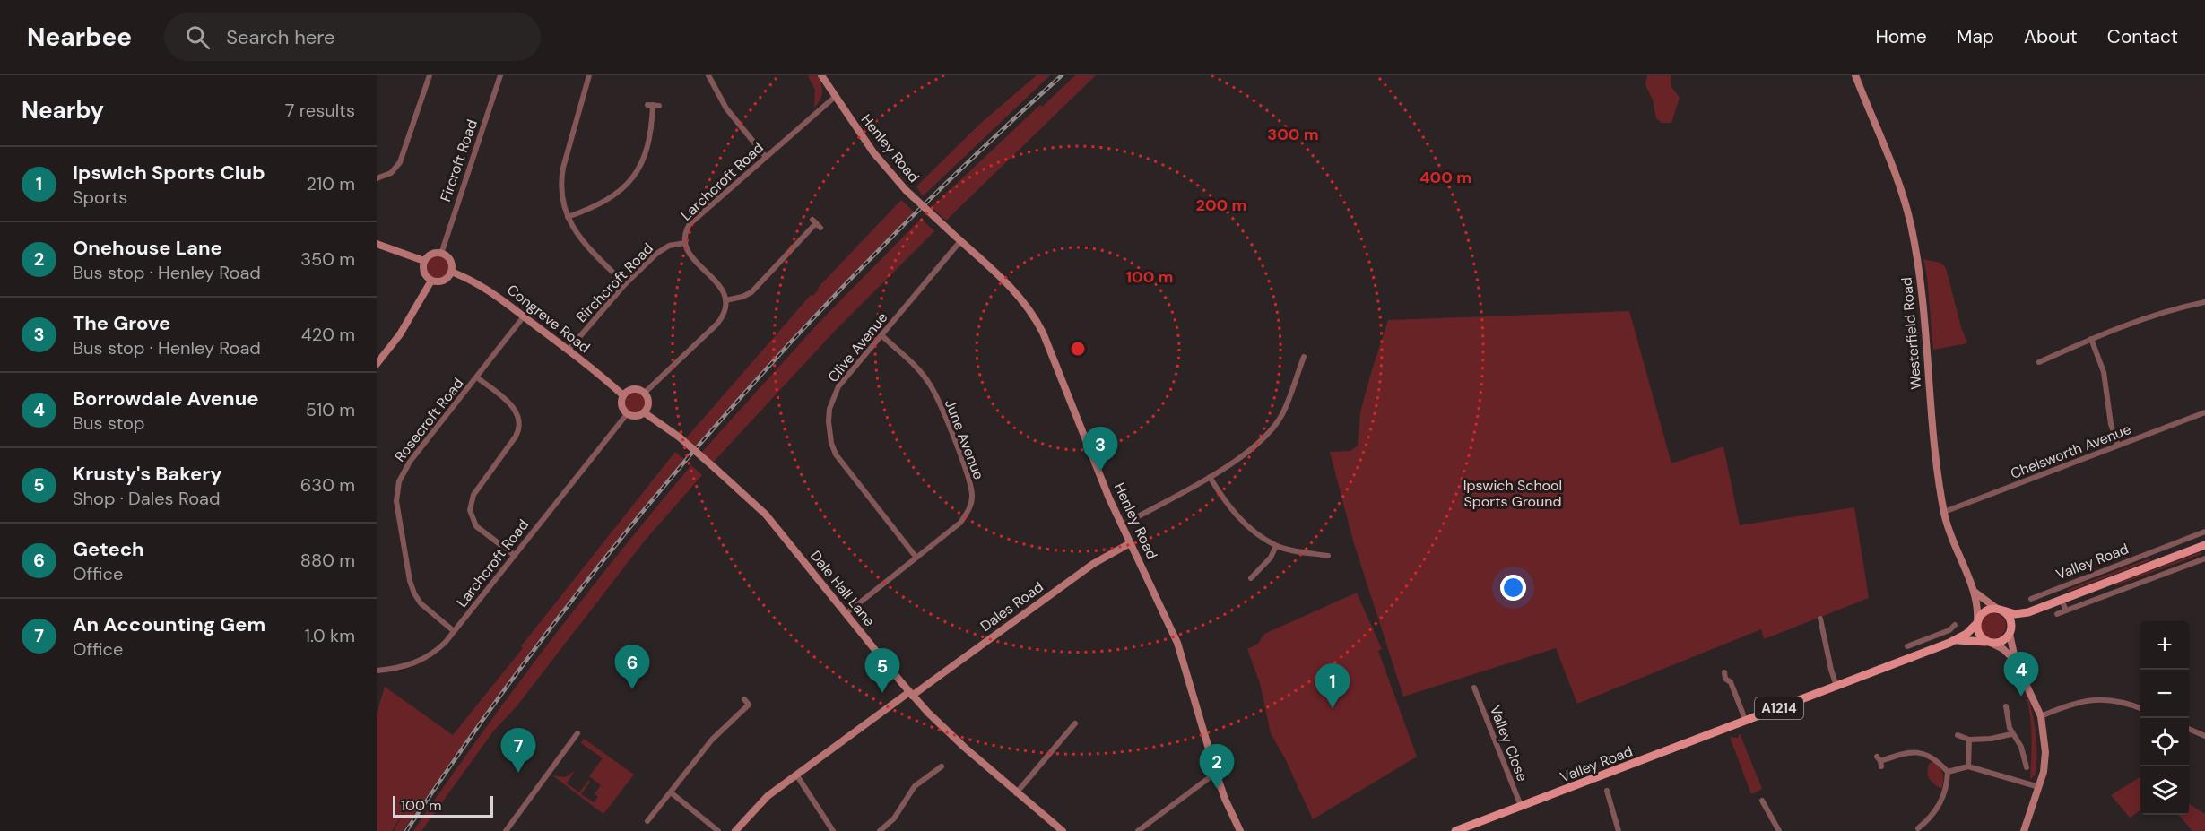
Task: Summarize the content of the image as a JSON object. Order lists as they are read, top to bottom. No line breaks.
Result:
{"streets":{"main road":["Valley Road","A1214"],"street":["Henley Road","Fircroft Road","Larchcroft Road","Birchcroft Road","Congreve Road","Westerfield Road","Clive Avenue","Rosecroft Road","June Avenue","Chelsworth Avenue","Dale Hall Lane","Dales Road","Valley Close"]},"crossings":[["Henley Road","Larchcroft Road"],["Henley Road","Clive Avenue"],["Henley Road","Dales Road"],["Fircroft Road","Congreve Road"],["Larchcroft Road","Birchcroft Road"],["Larchcroft Road","Congreve Road"],["Larchcroft Road","Rosecroft Road"],["Larchcroft Road","Dale Hall Lane"],["Birchcroft Road","Congreve Road"],["Congreve Road","Rosecroft Road"],["Congreve Road","Dale Hall Lane"],["Westerfield Road","Chelsworth Avenue"],["Westerfield Road","Valley Road"],["Clive Avenue","June Avenue"],["June Avenue","Dale Hall Lane"],["Valley Road","Valley Close"],["Dale Hall Lane","Dales Road"]],"parks":["Ipswich School Sports Ground"],"scale_bar":"100 m","page":{"header":"Nearbee","search":"Search here","nav":["Home","Map","About","Contact"],"heading":["Nearby","7 results"],"list":[{"mark":"1","name":"Ipswich Sports Club","note":"Sports","value":"210 m"},{"mark":"2","name":"Onehouse Lane","note":"Bus stop · Henley Road","value":"350 m"},{"mark":"3","name":"The Grove","note":"Bus stop · Henley Road","value":"420 m"},{"mark":"4","name":"Borrowdale Avenue","note":"Bus stop","value":"510 m"},{"mark":"5","name":"Krusty's Bakery","note":"Shop · Dales Road","value":"630 m"},{"mark":"6","name":"Getech","note":"Office","value":"880 m"},{"mark":"7","name":"An Accounting Gem","note":"Office","value":"1.0 km"}],"pins":["3","6","5","4","1","7","2"],"map_buttons":["+","−"],"scale":"100 m"},"rings":["300 m","400 m","200 m","100 m"]}
